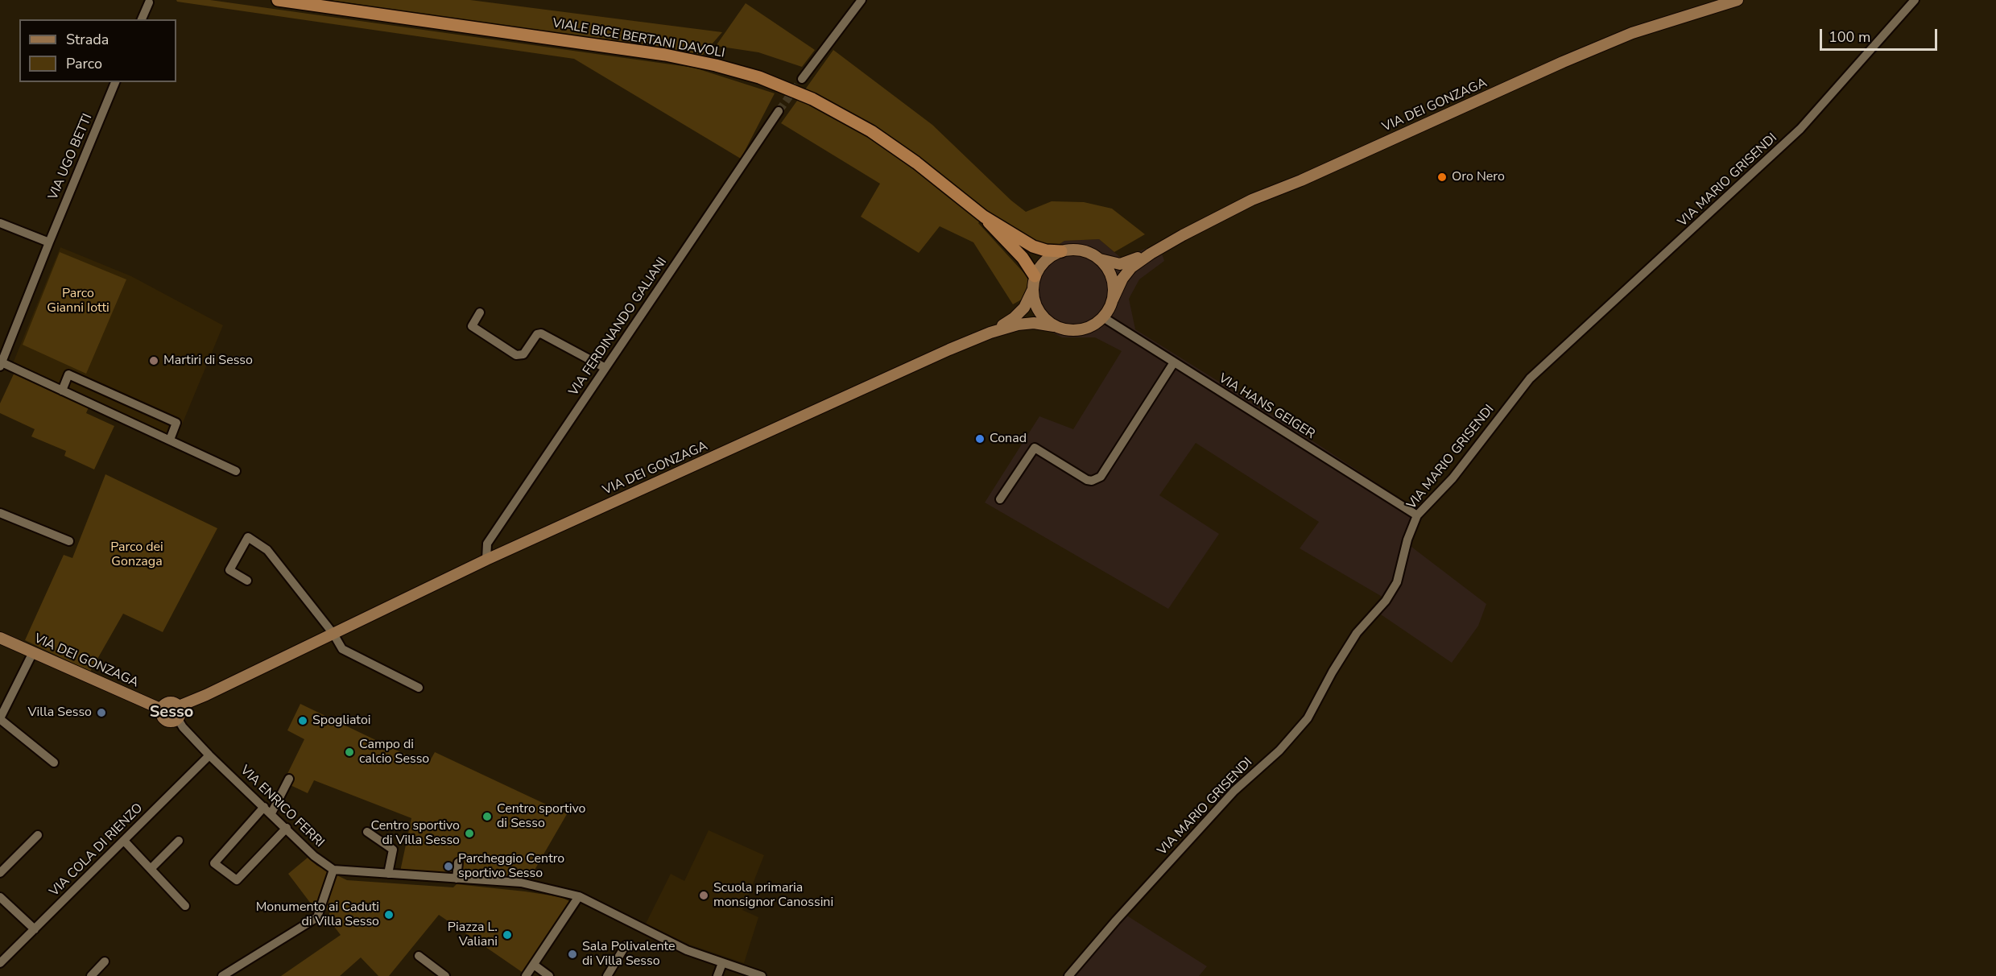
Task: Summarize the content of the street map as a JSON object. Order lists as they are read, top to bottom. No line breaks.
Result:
{"streets":{"highway":["VIALE BICE BERTANI DAVOLI"],"main road":["VIA DEI GONZAGA"],"street":["VIA UGO BETTI","VIA MARIO GRISENDI","VIA FERDINANDO GALIANI","VIA HANS GEIGER","VIA ENRICO FERRI","VIA COLA DI RIENZO"]},"crossings":[["VIA DEI GONZAGA","VIA FERDINANDO GALIANI"],["VIA DEI GONZAGA","VIA HANS GEIGER"],["VIA DEI GONZAGA","VIA ENRICO FERRI"],["VIA MARIO GRISENDI","VIA HANS GEIGER"],["VIA ENRICO FERRI","VIA COLA DI RIENZO"]],"districts":["Sesso"],"parks":["Parco Gianni Iotti","Parco dei Gonzaga"],"places":["Oro Nero","Martiri di Sesso","Conad","Villa Sesso","Spogliatoi","Campo di calcio Sesso","Centro sportivo di Sesso","Centro sportivo di Villa Sesso","Parcheggio Centro sportivo Sesso","Scuola primaria monsignor Canossini","Monumento ai Caduti di Villa Sesso","Piazza L. Valiani","Sala Polivalente di Villa Sesso"],"legend":["Strada","Parco"],"scale_bar":"100 m"}
